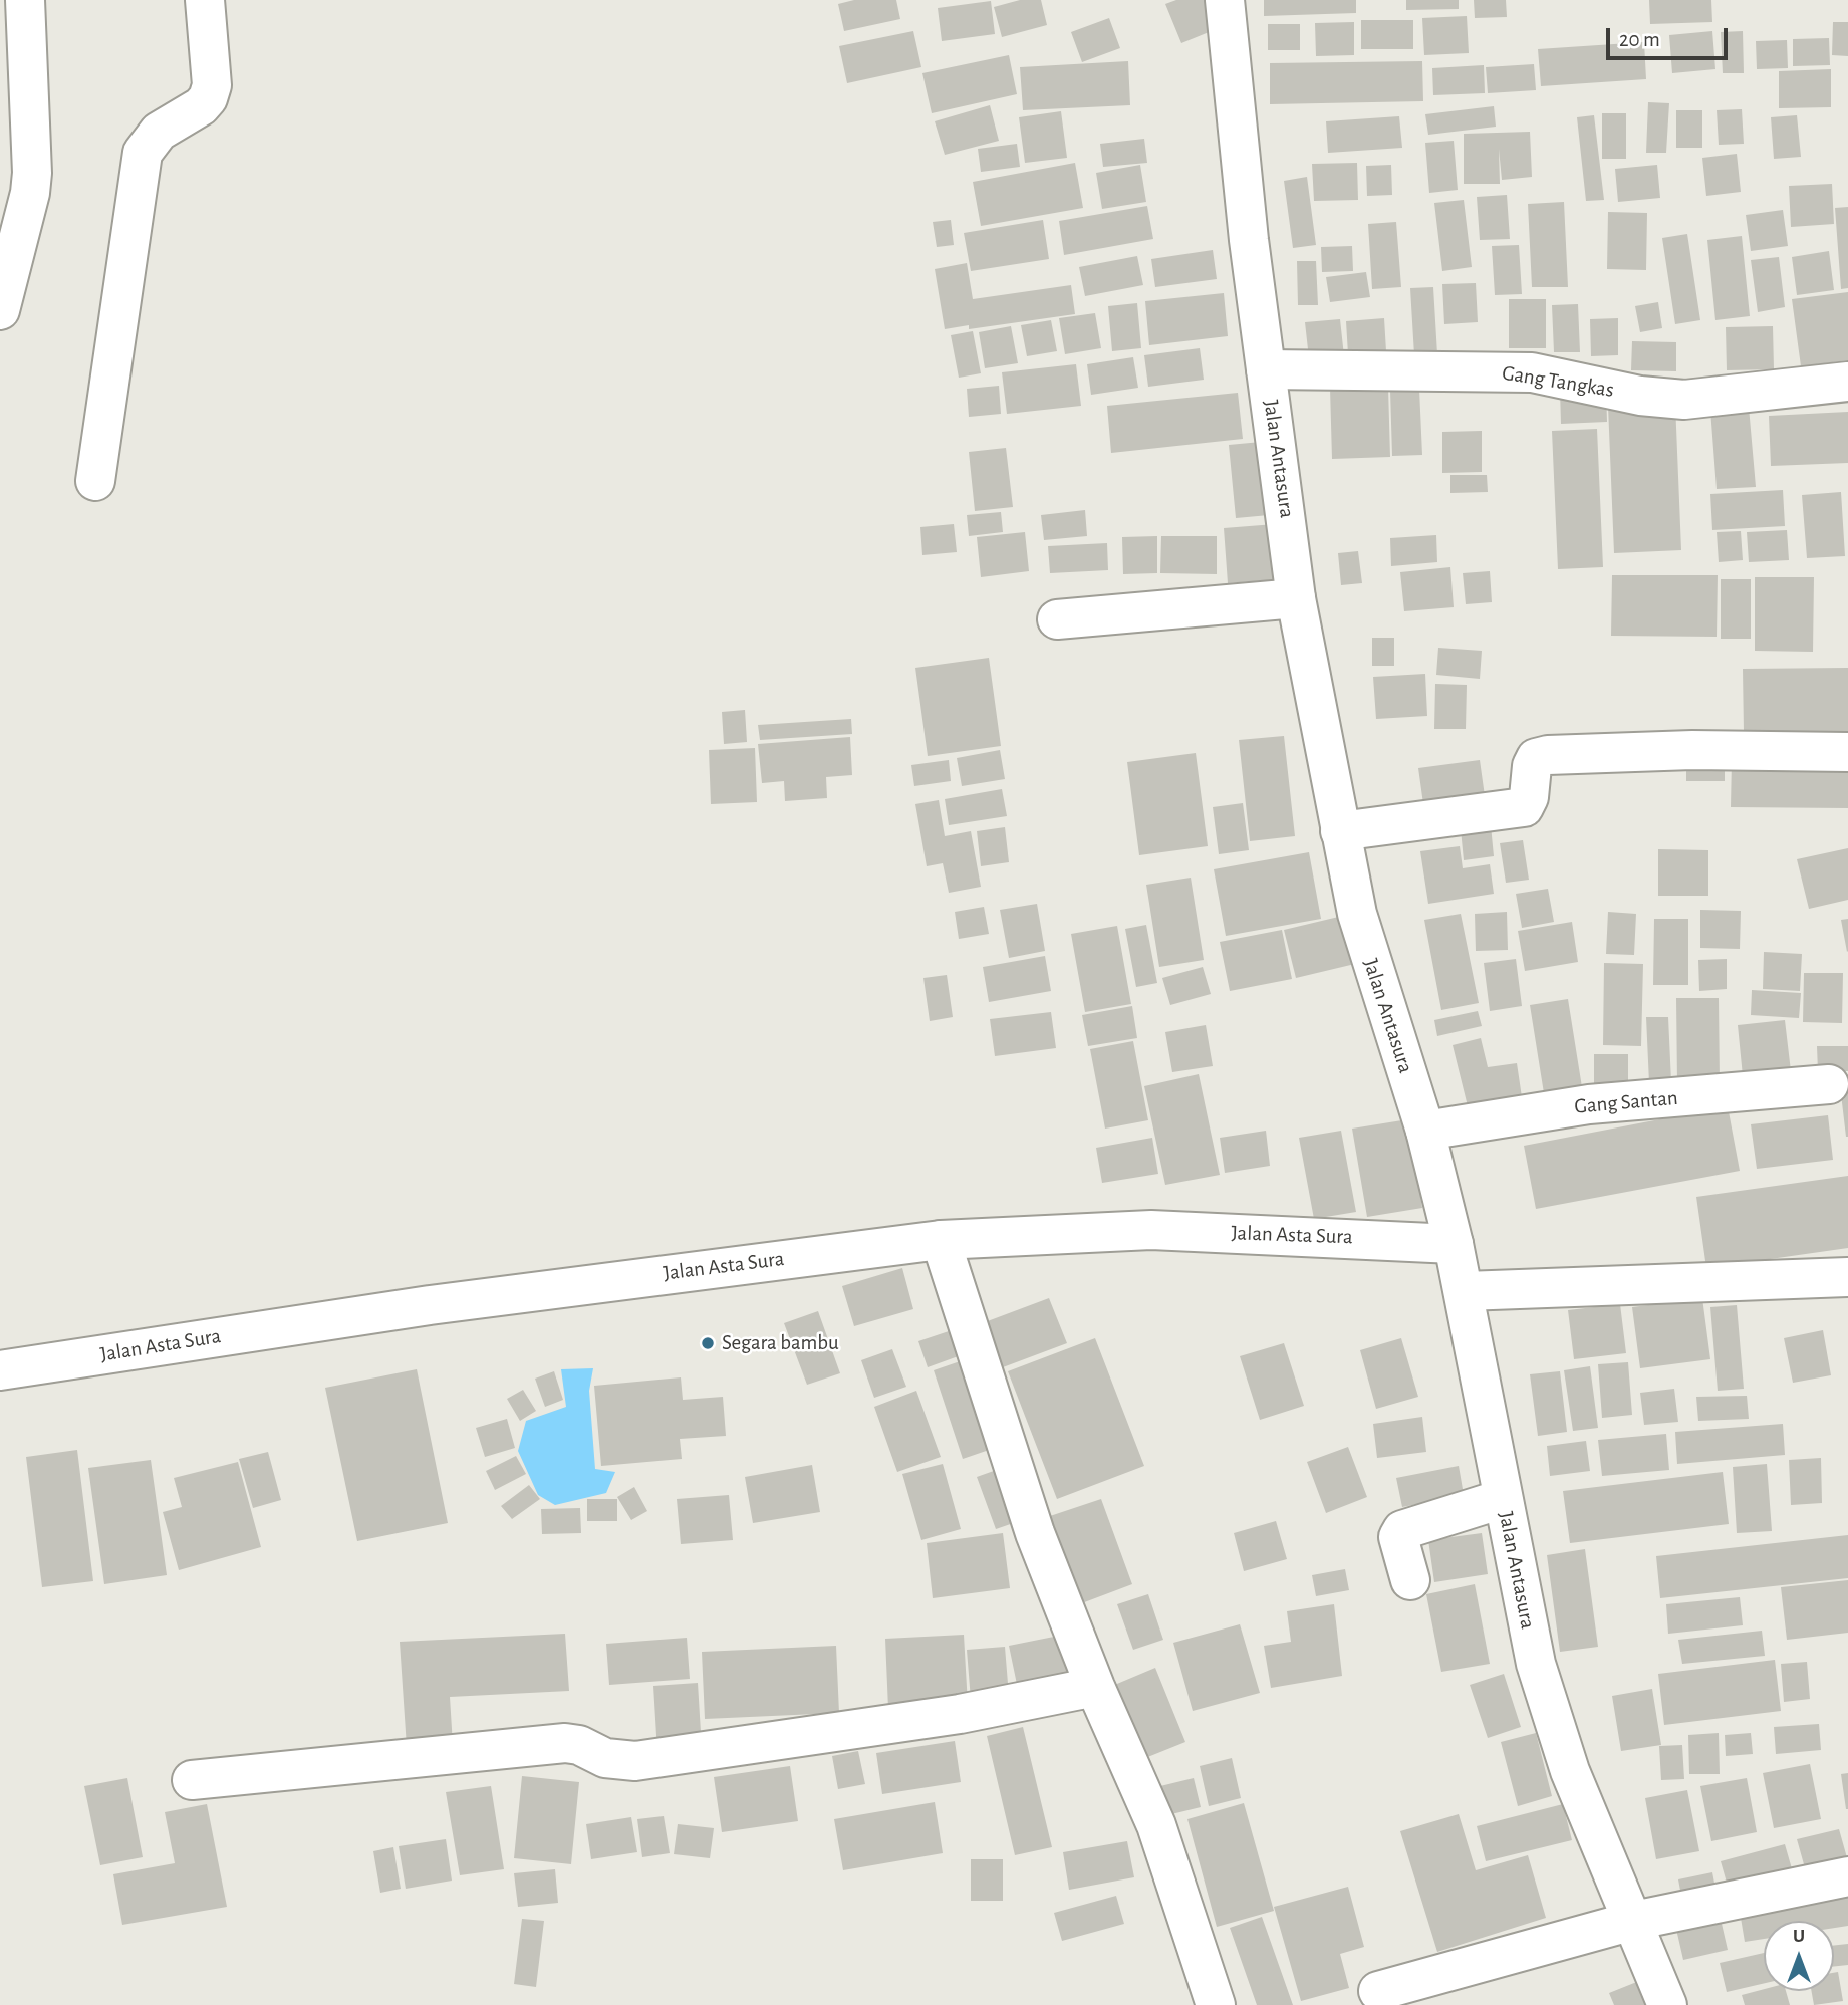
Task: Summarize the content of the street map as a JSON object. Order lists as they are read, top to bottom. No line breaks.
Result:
{"streets":{"street":["Gang Tangkas","Jalan Antasura","Gang Santan","Jalan Asta Sura"]},"crossings":[["Gang Tangkas","Jalan Antasura"],["Jalan Antasura","Gang Santan"],["Jalan Antasura","Jalan Asta Sura"]],"places":["Segara bambu"],"scale_bar":"20 m","north":"top"}
